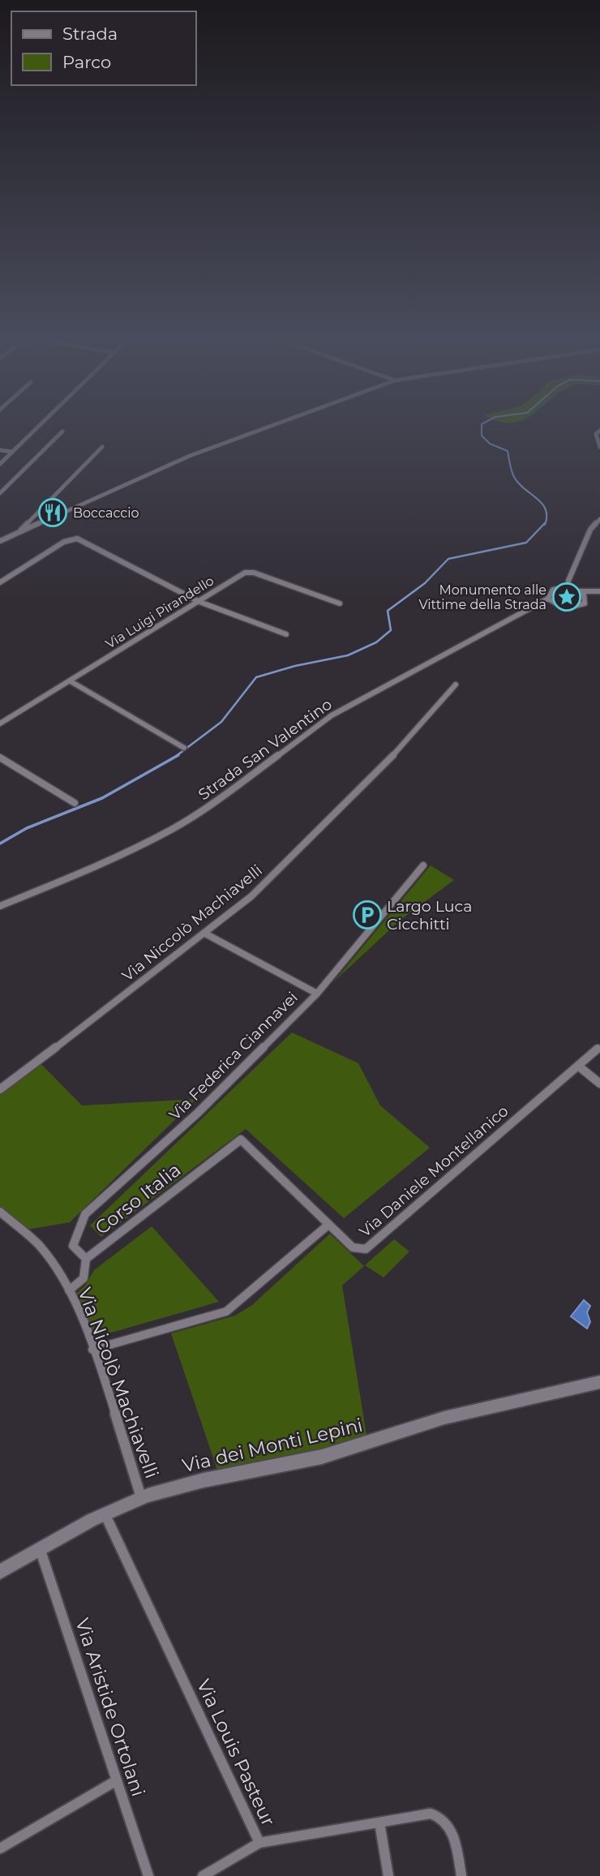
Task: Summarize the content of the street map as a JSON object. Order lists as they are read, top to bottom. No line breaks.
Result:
{"streets":{"street":["Via Luigi Pirandello","Strada San Valentino","Via Niccolò Machiavelli","Via Federica Ciannavei","Via Daniele Montellanico","Corso Italia","Via Nicolò Machiavelli","Via dei Monti Lepini","Via Aristide Ortolani","Via Louis Pasteur"]},"crossings":[["Via Federica Ciannavei","Corso Italia"],["Via Daniele Montellanico","Corso Italia"],["Via Nicolò Machiavelli","Via dei Monti Lepini"],["Via dei Monti Lepini","Via Aristide Ortolani"],["Via dei Monti Lepini","Via Louis Pasteur"]],"places":{"restaurant":["Boccaccio"],"place":["Monumento alle Vittime della Strada"],"parking":["Largo Luca Cicchitti"]},"legend":["Strada","Parco"]}
